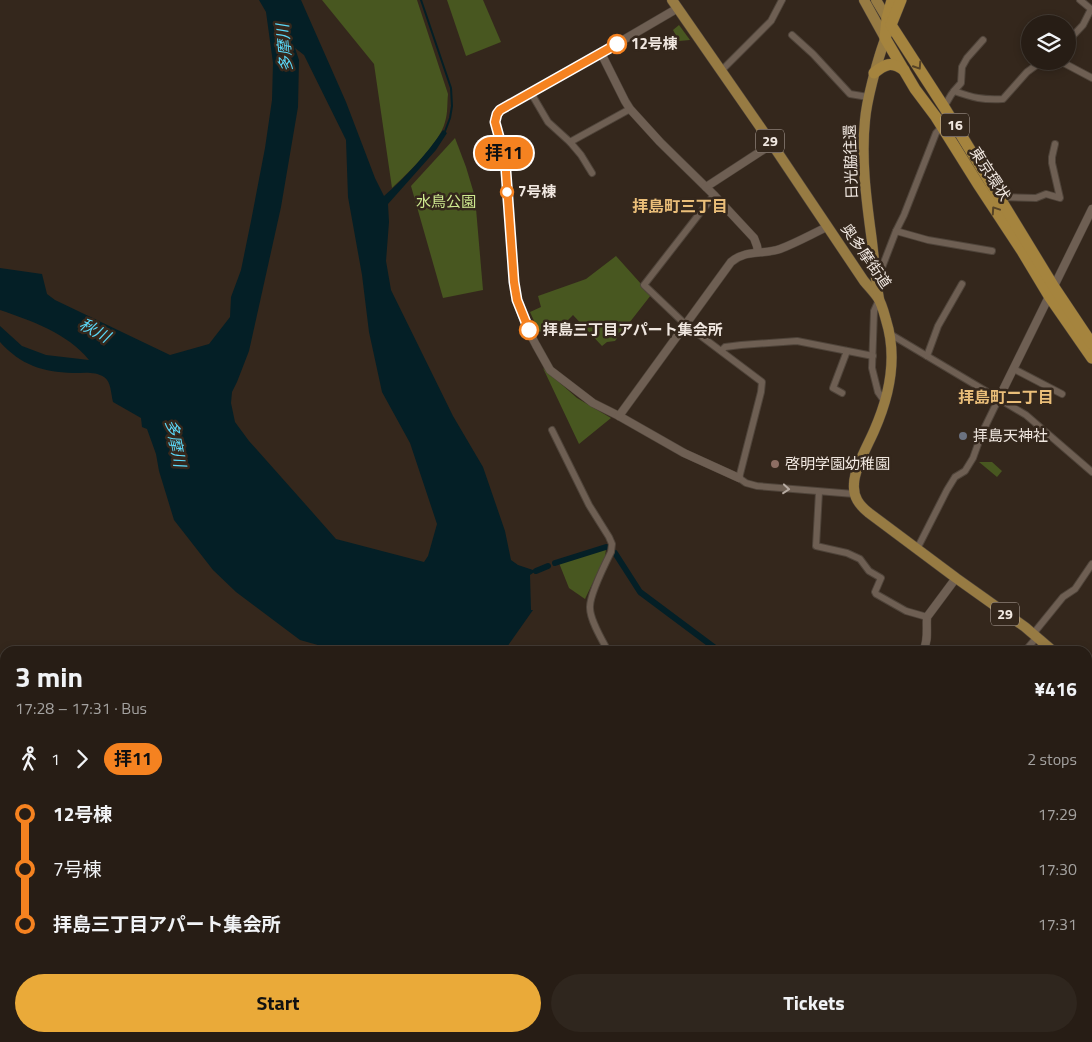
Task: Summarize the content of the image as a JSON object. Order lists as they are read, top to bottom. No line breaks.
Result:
{"streets":{"highway":["16","東京環状"],"main road":["29","日光脇往還","奥多摩街道"]},"crossings":[["29","奥多摩街道"],["日光脇往還","東京環状"],["日光脇往還","奥多摩街道"]],"districts":["拝島町三丁目","拝島町二丁目"],"water":["多摩川","秋川"],"parks":["水鳥公園"],"places":["12号棟","7号棟","拝島三丁目アパート集会所","拝島天神社","啓明学園幼稚園"],"lines":["bus line 拝11"],"page":{"on_map":"拝11","heading":["3 min","17:28 – 17:31 · Bus","¥416"],"legs":["1","拝11","2 stops"],"list":[{"name":"12号棟","value":"17:29"},{"name":"7号棟","value":"17:30"},{"name":"拝島三丁目アパート集会所","value":"17:31"}],"buttons":["Start","Tickets"]}}
